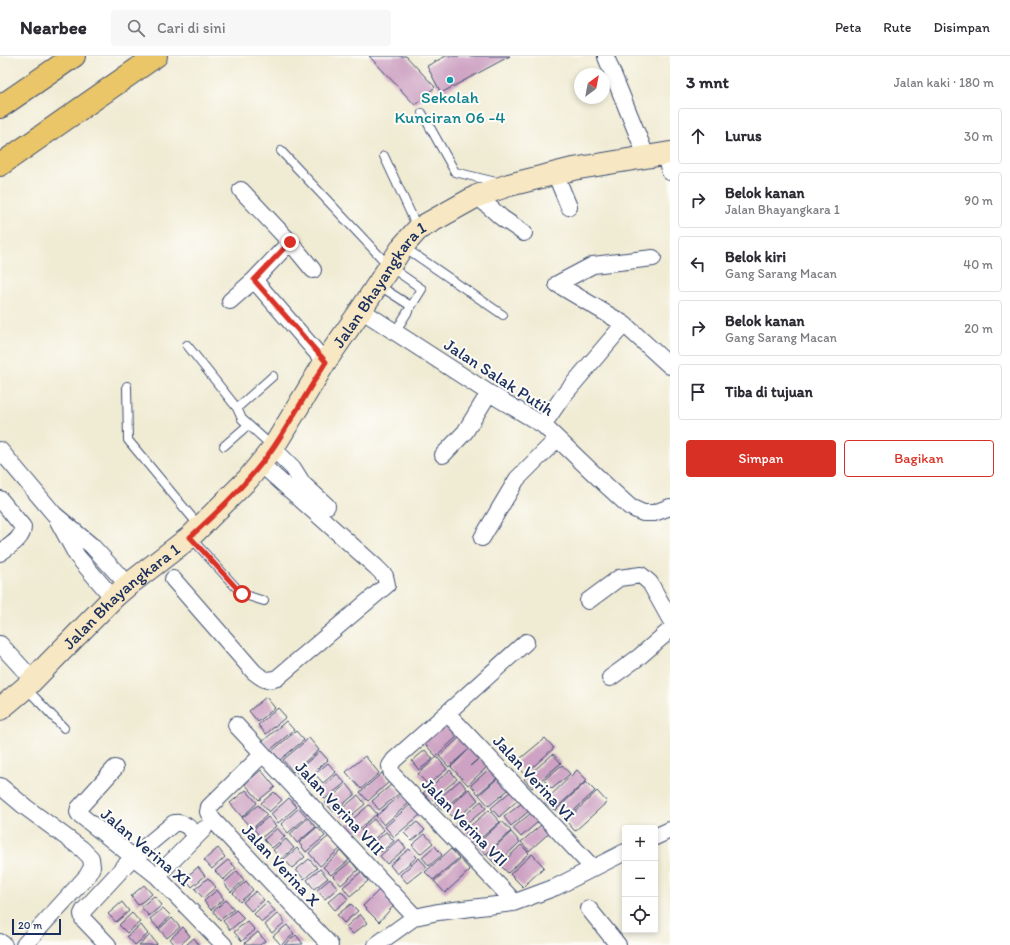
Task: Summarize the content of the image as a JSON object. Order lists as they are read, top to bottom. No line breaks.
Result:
{"streets":{"street":["Jalan Bhayangkara 1","Jalan Salak Putih","Jalan Verina VI","Jalan Verina VIII","Jalan Verina VII","Jalan Verina XI","Jalan Verina X"]},"crossings":[["Jalan Bhayangkara 1","Jalan Salak Putih"],["Jalan Verina VI","Jalan Verina VII"]],"places":["Sekolah Kunciran 06 -4"],"scale_bar":"20 m","north":"top right","page":{"header":"Nearbee","search":"Cari di sini","nav":["Peta","Rute","Disimpan"],"heading":["3 mnt","Jalan kaki · 180 m"],"list":[["Lurus","30 m"],["Belok kanan","Jalan Bhayangkara 1","90 m"],["Belok kiri","Gang Sarang Macan","40 m"],["Belok kanan","Gang Sarang Macan","20 m"],"Tiba di tujuan"],"buttons":["Simpan","Bagikan"],"map_buttons":["+","−"],"scale":"20 m"}}
